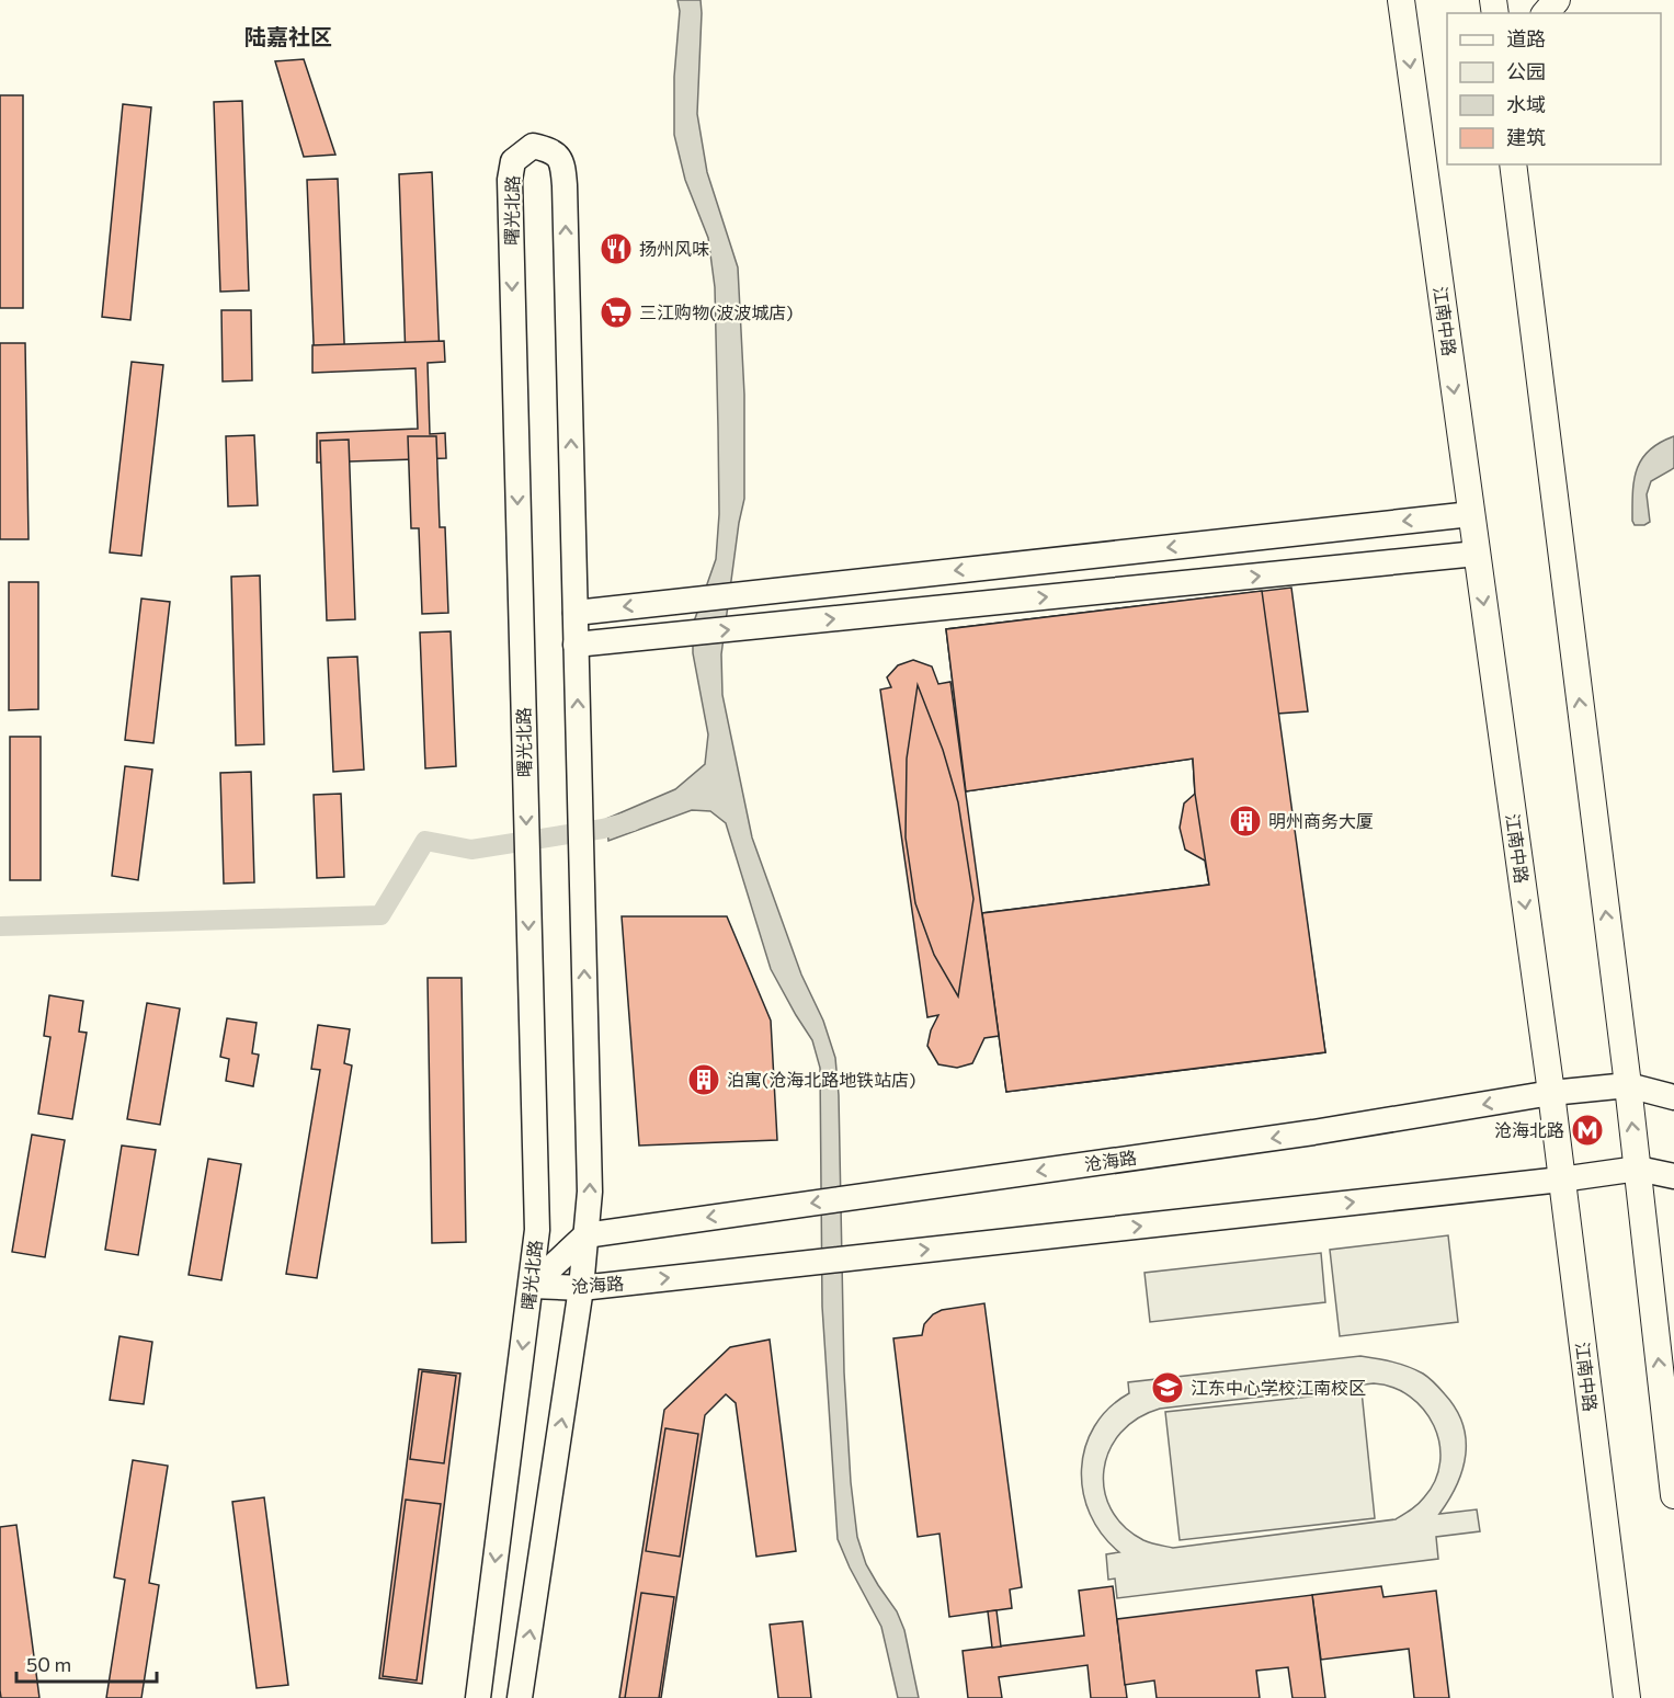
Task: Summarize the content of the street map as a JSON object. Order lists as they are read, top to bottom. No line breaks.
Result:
{"streets":{"main road":["江南中路"],"street":["曙光北路","沧海路"]},"crossings":[["曙光北路","沧海路"],["江南中路","沧海路"]],"districts":["陆嘉社区"],"places":{"restaurant":["扬州风味"],"supermarket":["三江购物(波波城店)"],"building":["明州商务大厦","泊寓(沧海北路地铁站店)"],"metro station":["沧海北路"],"school or university":["江东中心学校江南校区"]},"legend":["道路","公园","水域","建筑"],"scale_bar":"50 m"}
